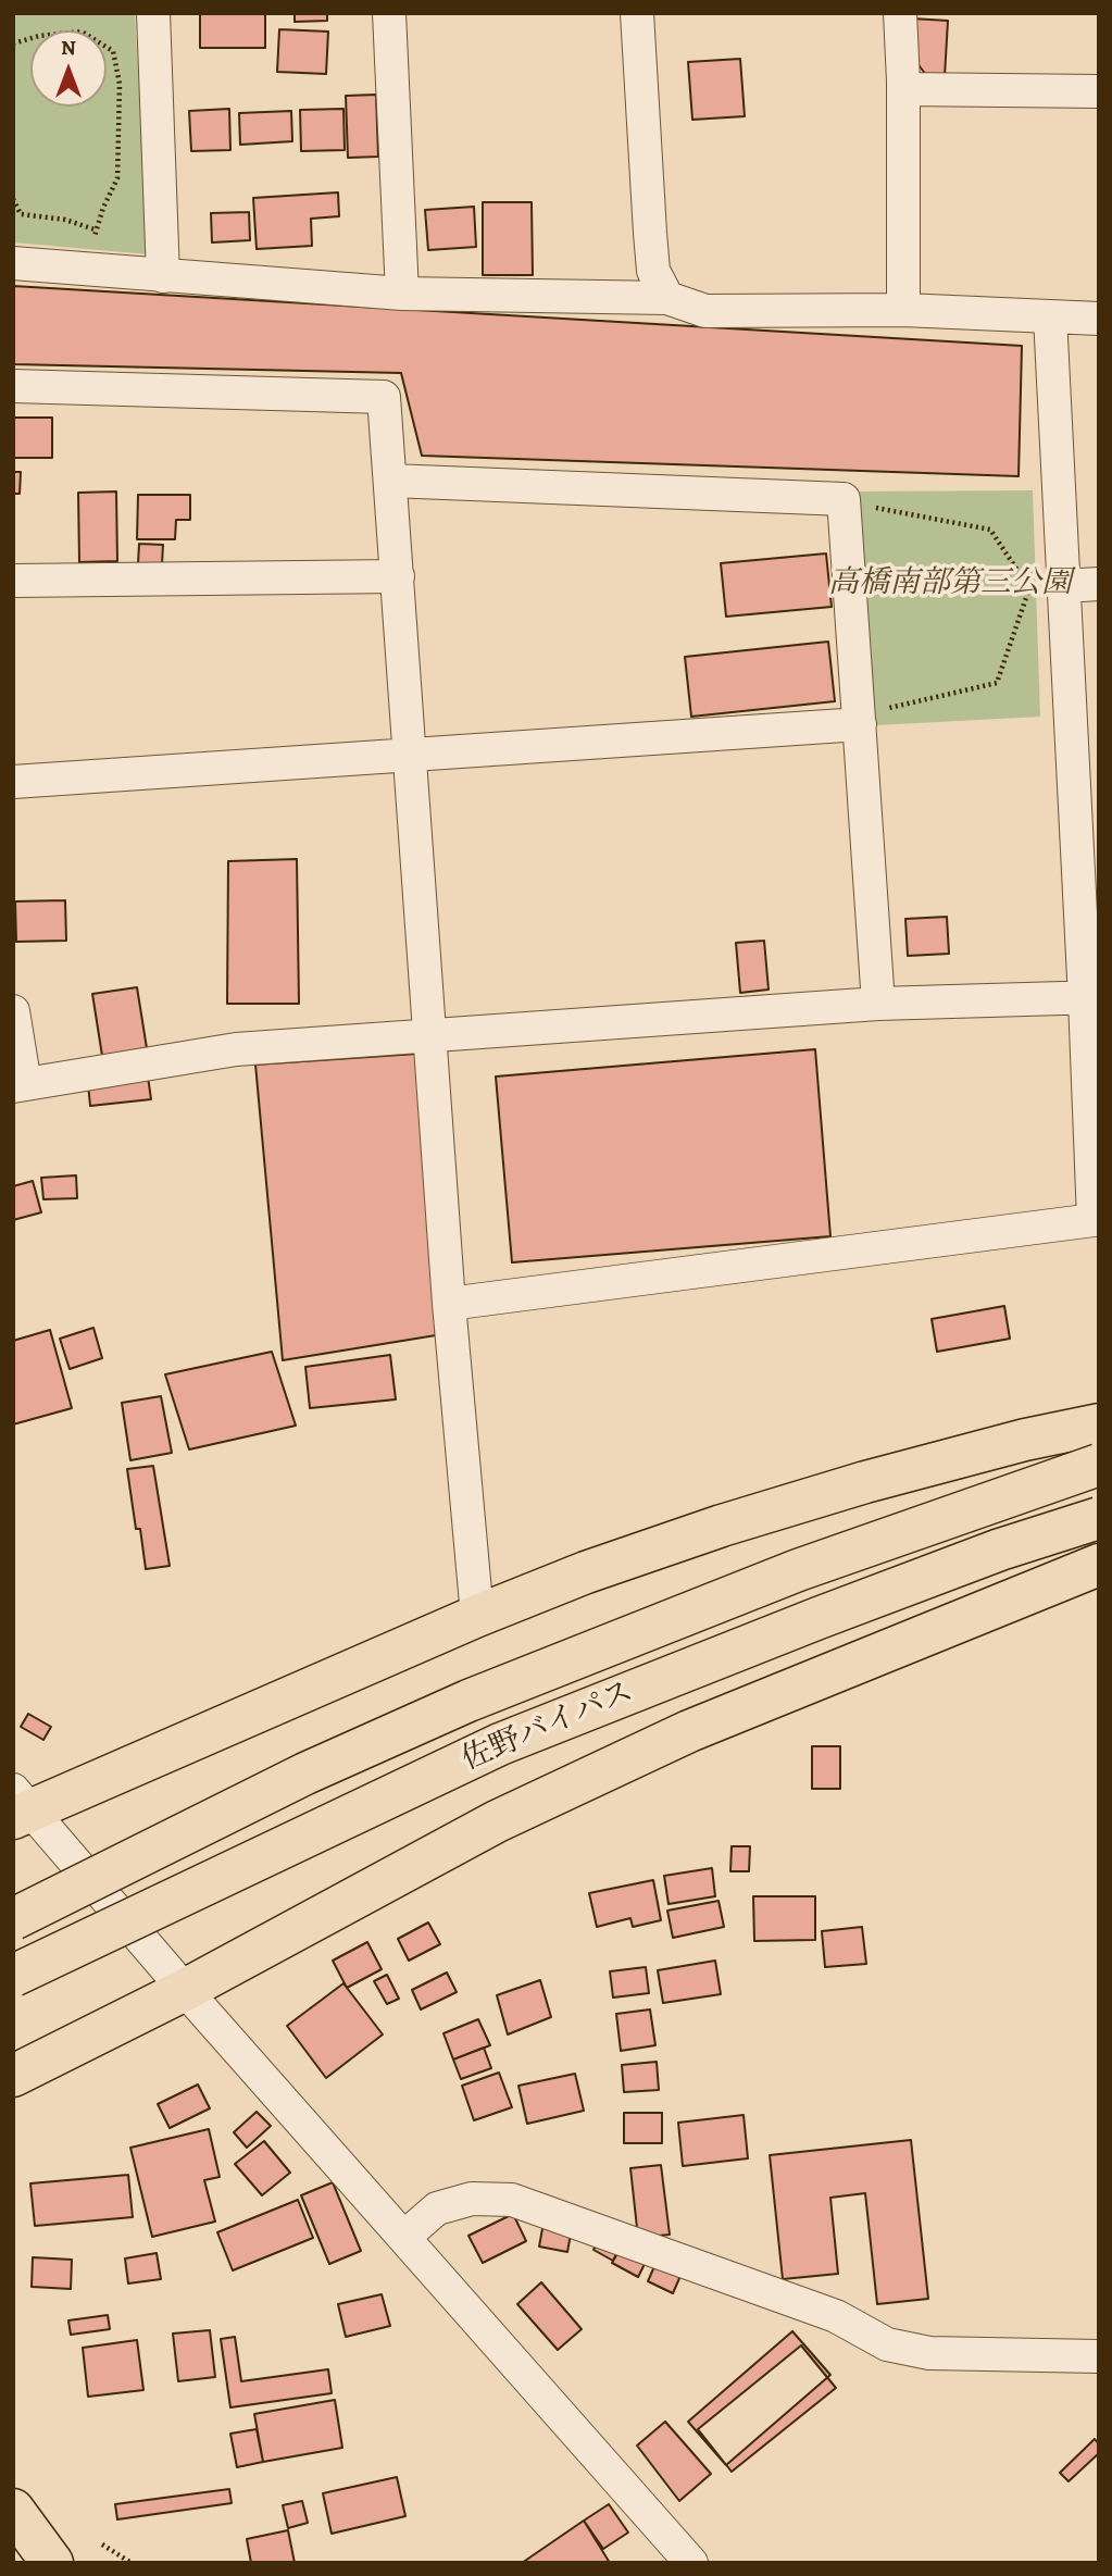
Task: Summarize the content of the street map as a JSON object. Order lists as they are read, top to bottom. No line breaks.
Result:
{"streets":{"main road":["佐野バイパス"]},"parks":["高橋南部第三公園"],"north":"top"}
